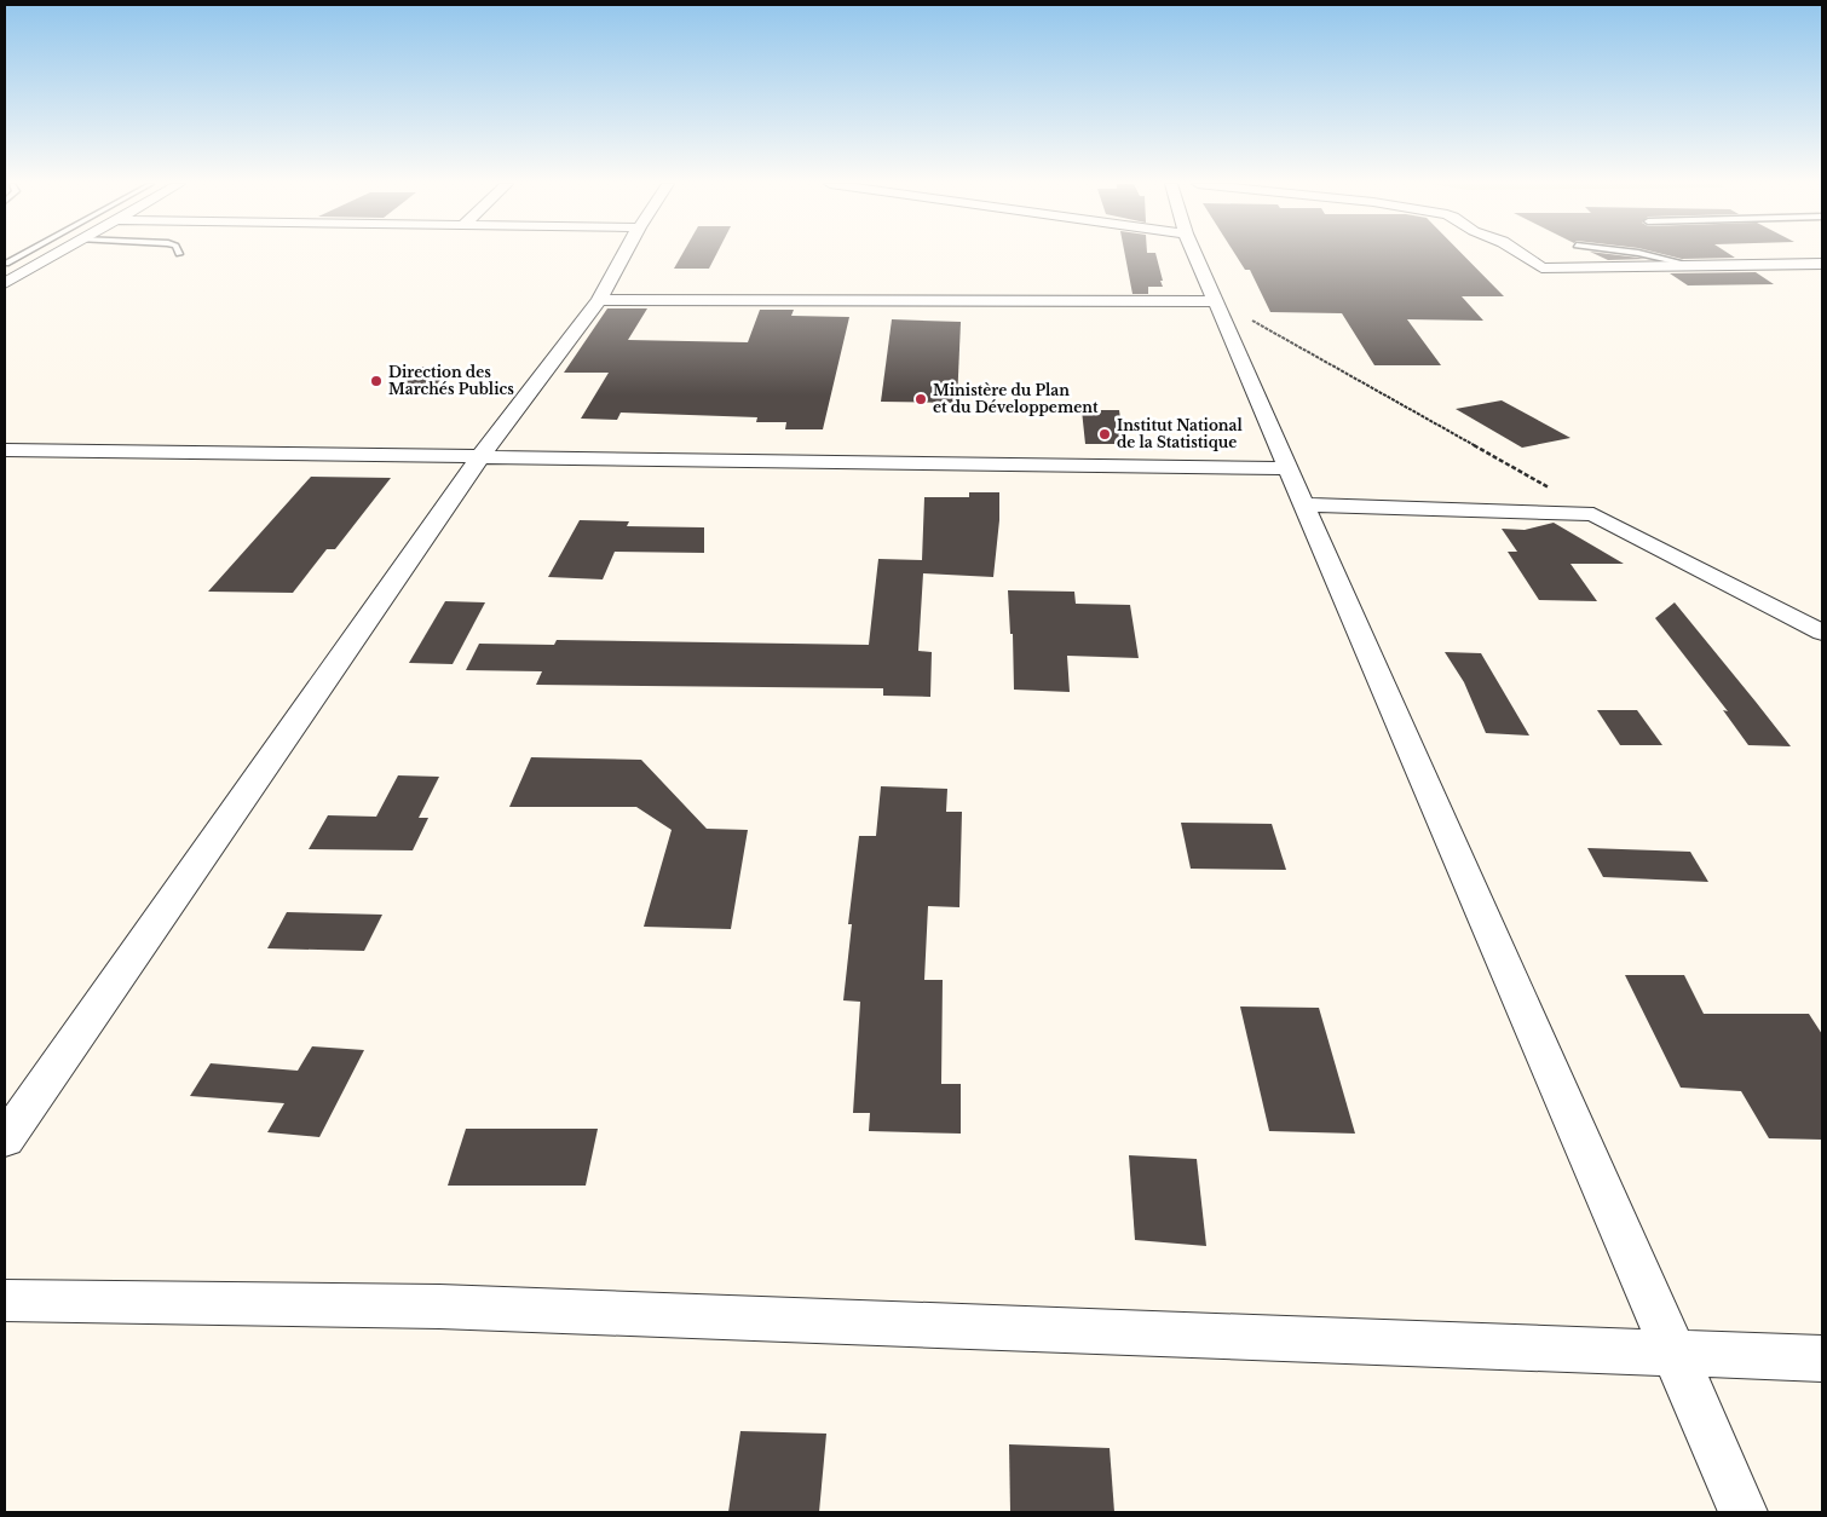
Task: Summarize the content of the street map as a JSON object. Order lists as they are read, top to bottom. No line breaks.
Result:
{"places":["Direction des Marchés Publics","Ministère du Plan et du Développement","Institut National de la Statistique"]}
